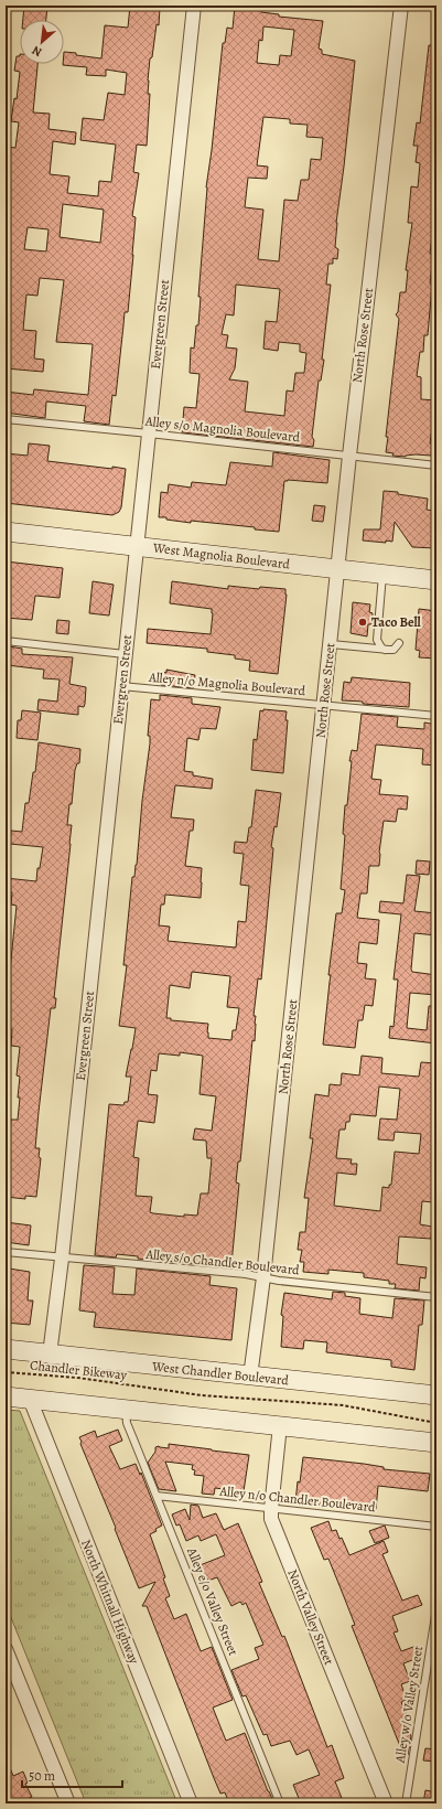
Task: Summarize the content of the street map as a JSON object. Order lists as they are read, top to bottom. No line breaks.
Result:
{"streets":{"main road":["West Magnolia Boulevard","West Chandler Boulevard"],"street":["Evergreen Street","North Rose Street","North Whitnall Highway","North Valley Street"],"lane":["Alley s/o Magnolia Boulevard","Alley n/o Magnolia Boulevard","Alley s/o Chandler Boulevard","Alley n/o Chandler Boulevard","Alley e/o Valley Street","Alley w/o Valley Street"],"path":["Chandler Bikeway"]},"crossings":[["Evergreen Street","Alley s/o Magnolia Boulevard"],["Evergreen Street","West Magnolia Boulevard"],["Evergreen Street","Alley n/o Magnolia Boulevard"],["Evergreen Street","Alley s/o Chandler Boulevard"],["Evergreen Street","West Chandler Boulevard"],["North Rose Street","Alley s/o Magnolia Boulevard"],["North Rose Street","West Magnolia Boulevard"],["North Rose Street","Alley n/o Magnolia Boulevard"],["North Rose Street","Alley s/o Chandler Boulevard"],["North Rose Street","West Chandler Boulevard"],["Alley n/o Chandler Boulevard","Alley e/o Valley Street"],["Alley n/o Chandler Boulevard","North Valley Street"]],"places":["Taco Bell"],"scale_bar":"50 m","north":"bottom left"}
